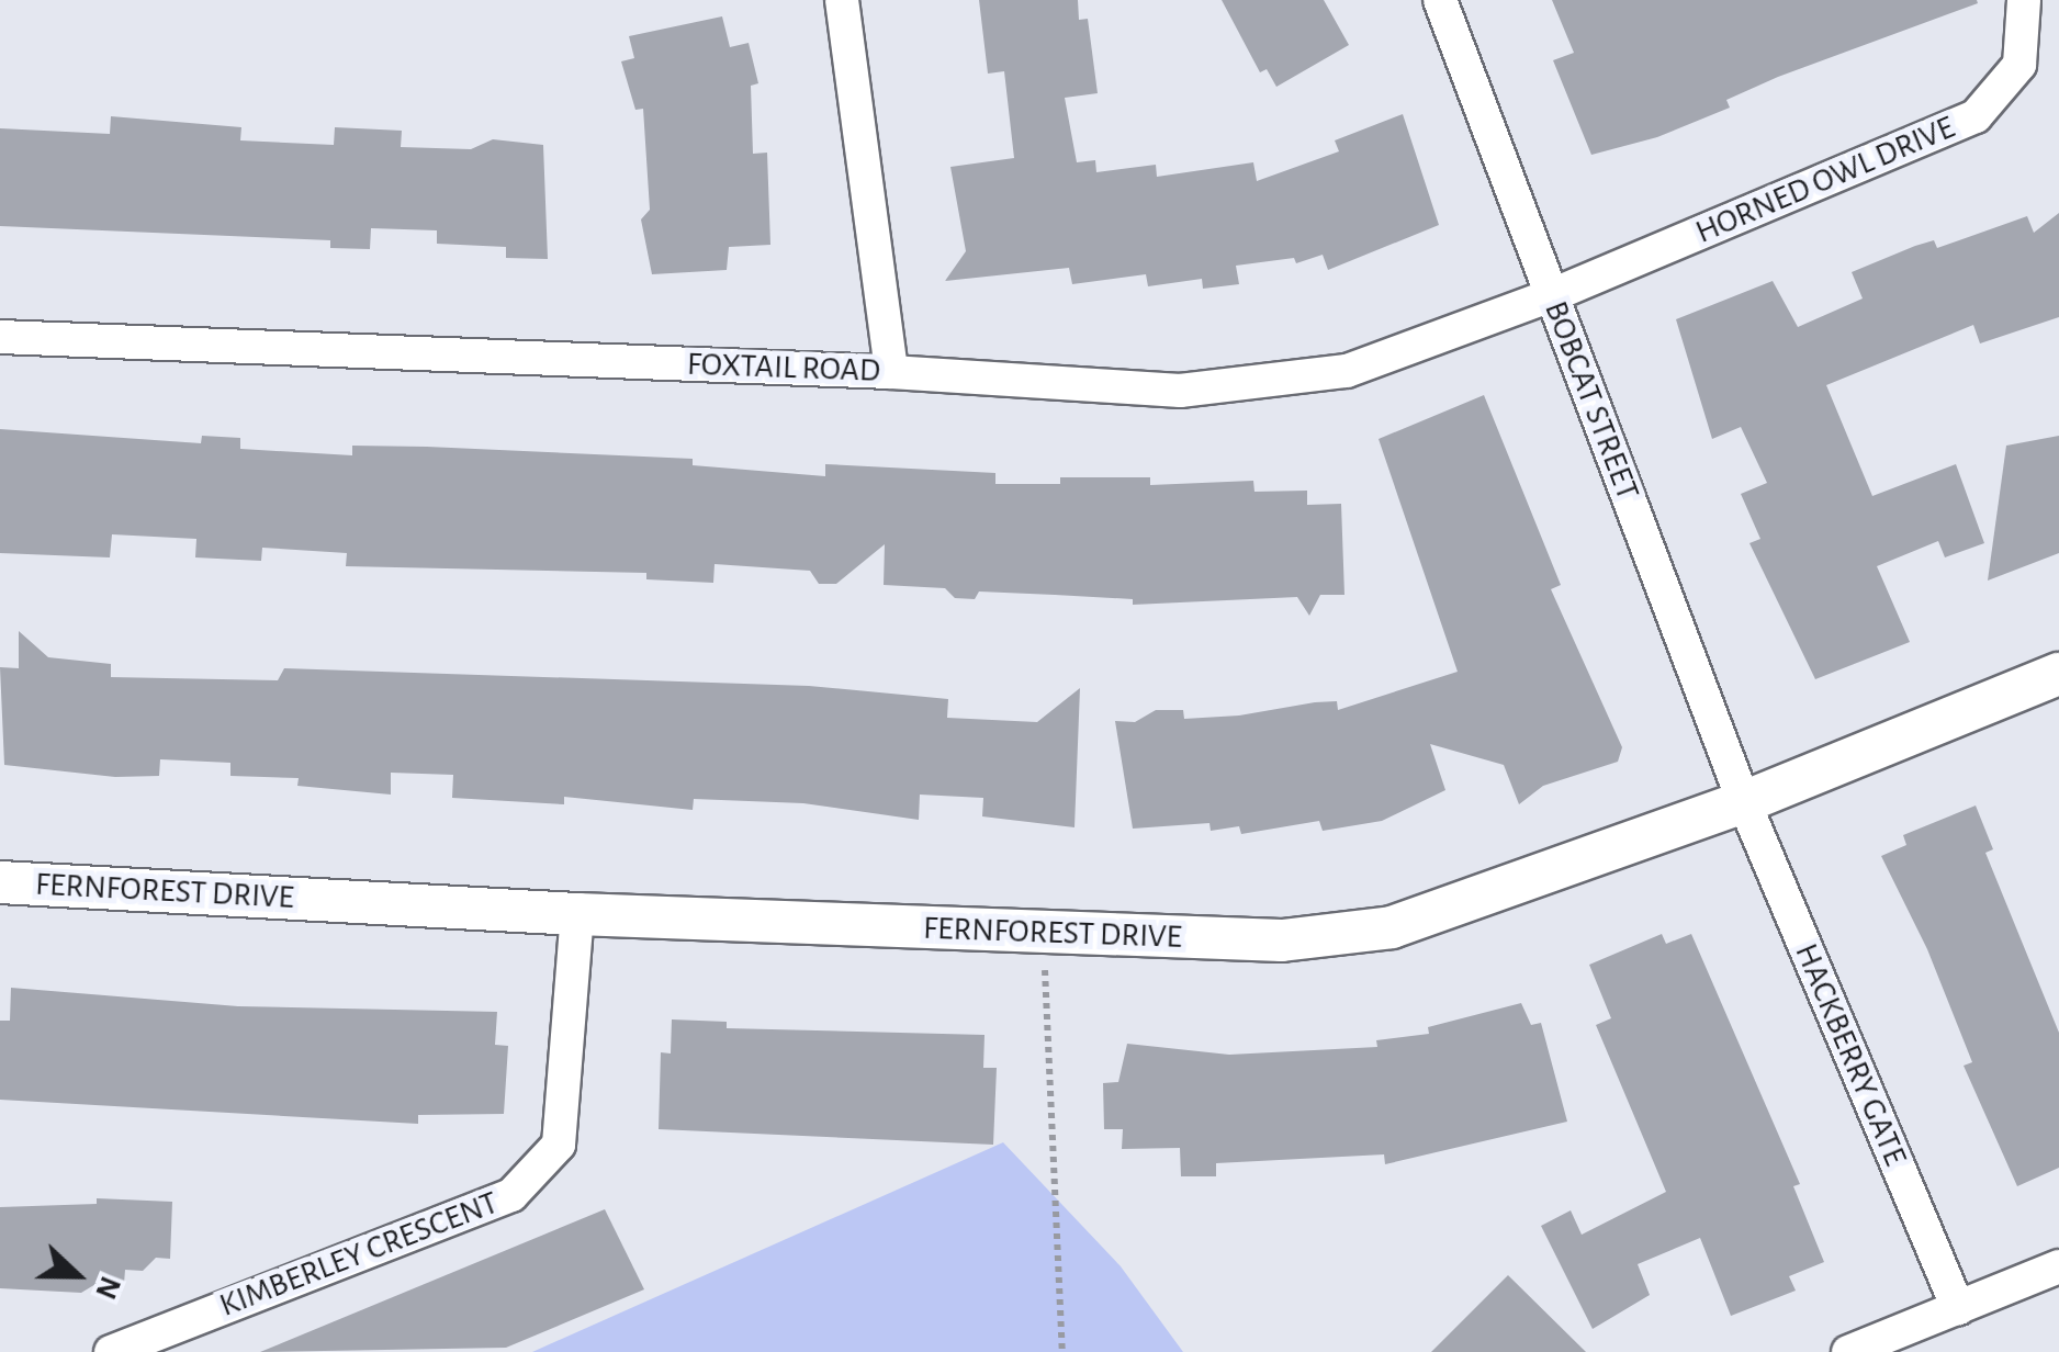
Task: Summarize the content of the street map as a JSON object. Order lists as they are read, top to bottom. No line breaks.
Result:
{"streets":{"street":["HORNED OWL DRIVE","FOXTAIL ROAD","BOBCAT STREET","FERNFOREST DRIVE","HACKBERRY GATE","KIMBERLEY CRESCENT"]},"crossings":[["HORNED OWL DRIVE","FOXTAIL ROAD"],["HORNED OWL DRIVE","BOBCAT STREET"],["FOXTAIL ROAD","BOBCAT STREET"],["BOBCAT STREET","FERNFOREST DRIVE"],["BOBCAT STREET","HACKBERRY GATE"],["FERNFOREST DRIVE","HACKBERRY GATE"],["FERNFOREST DRIVE","KIMBERLEY CRESCENT"]],"north":"right"}
